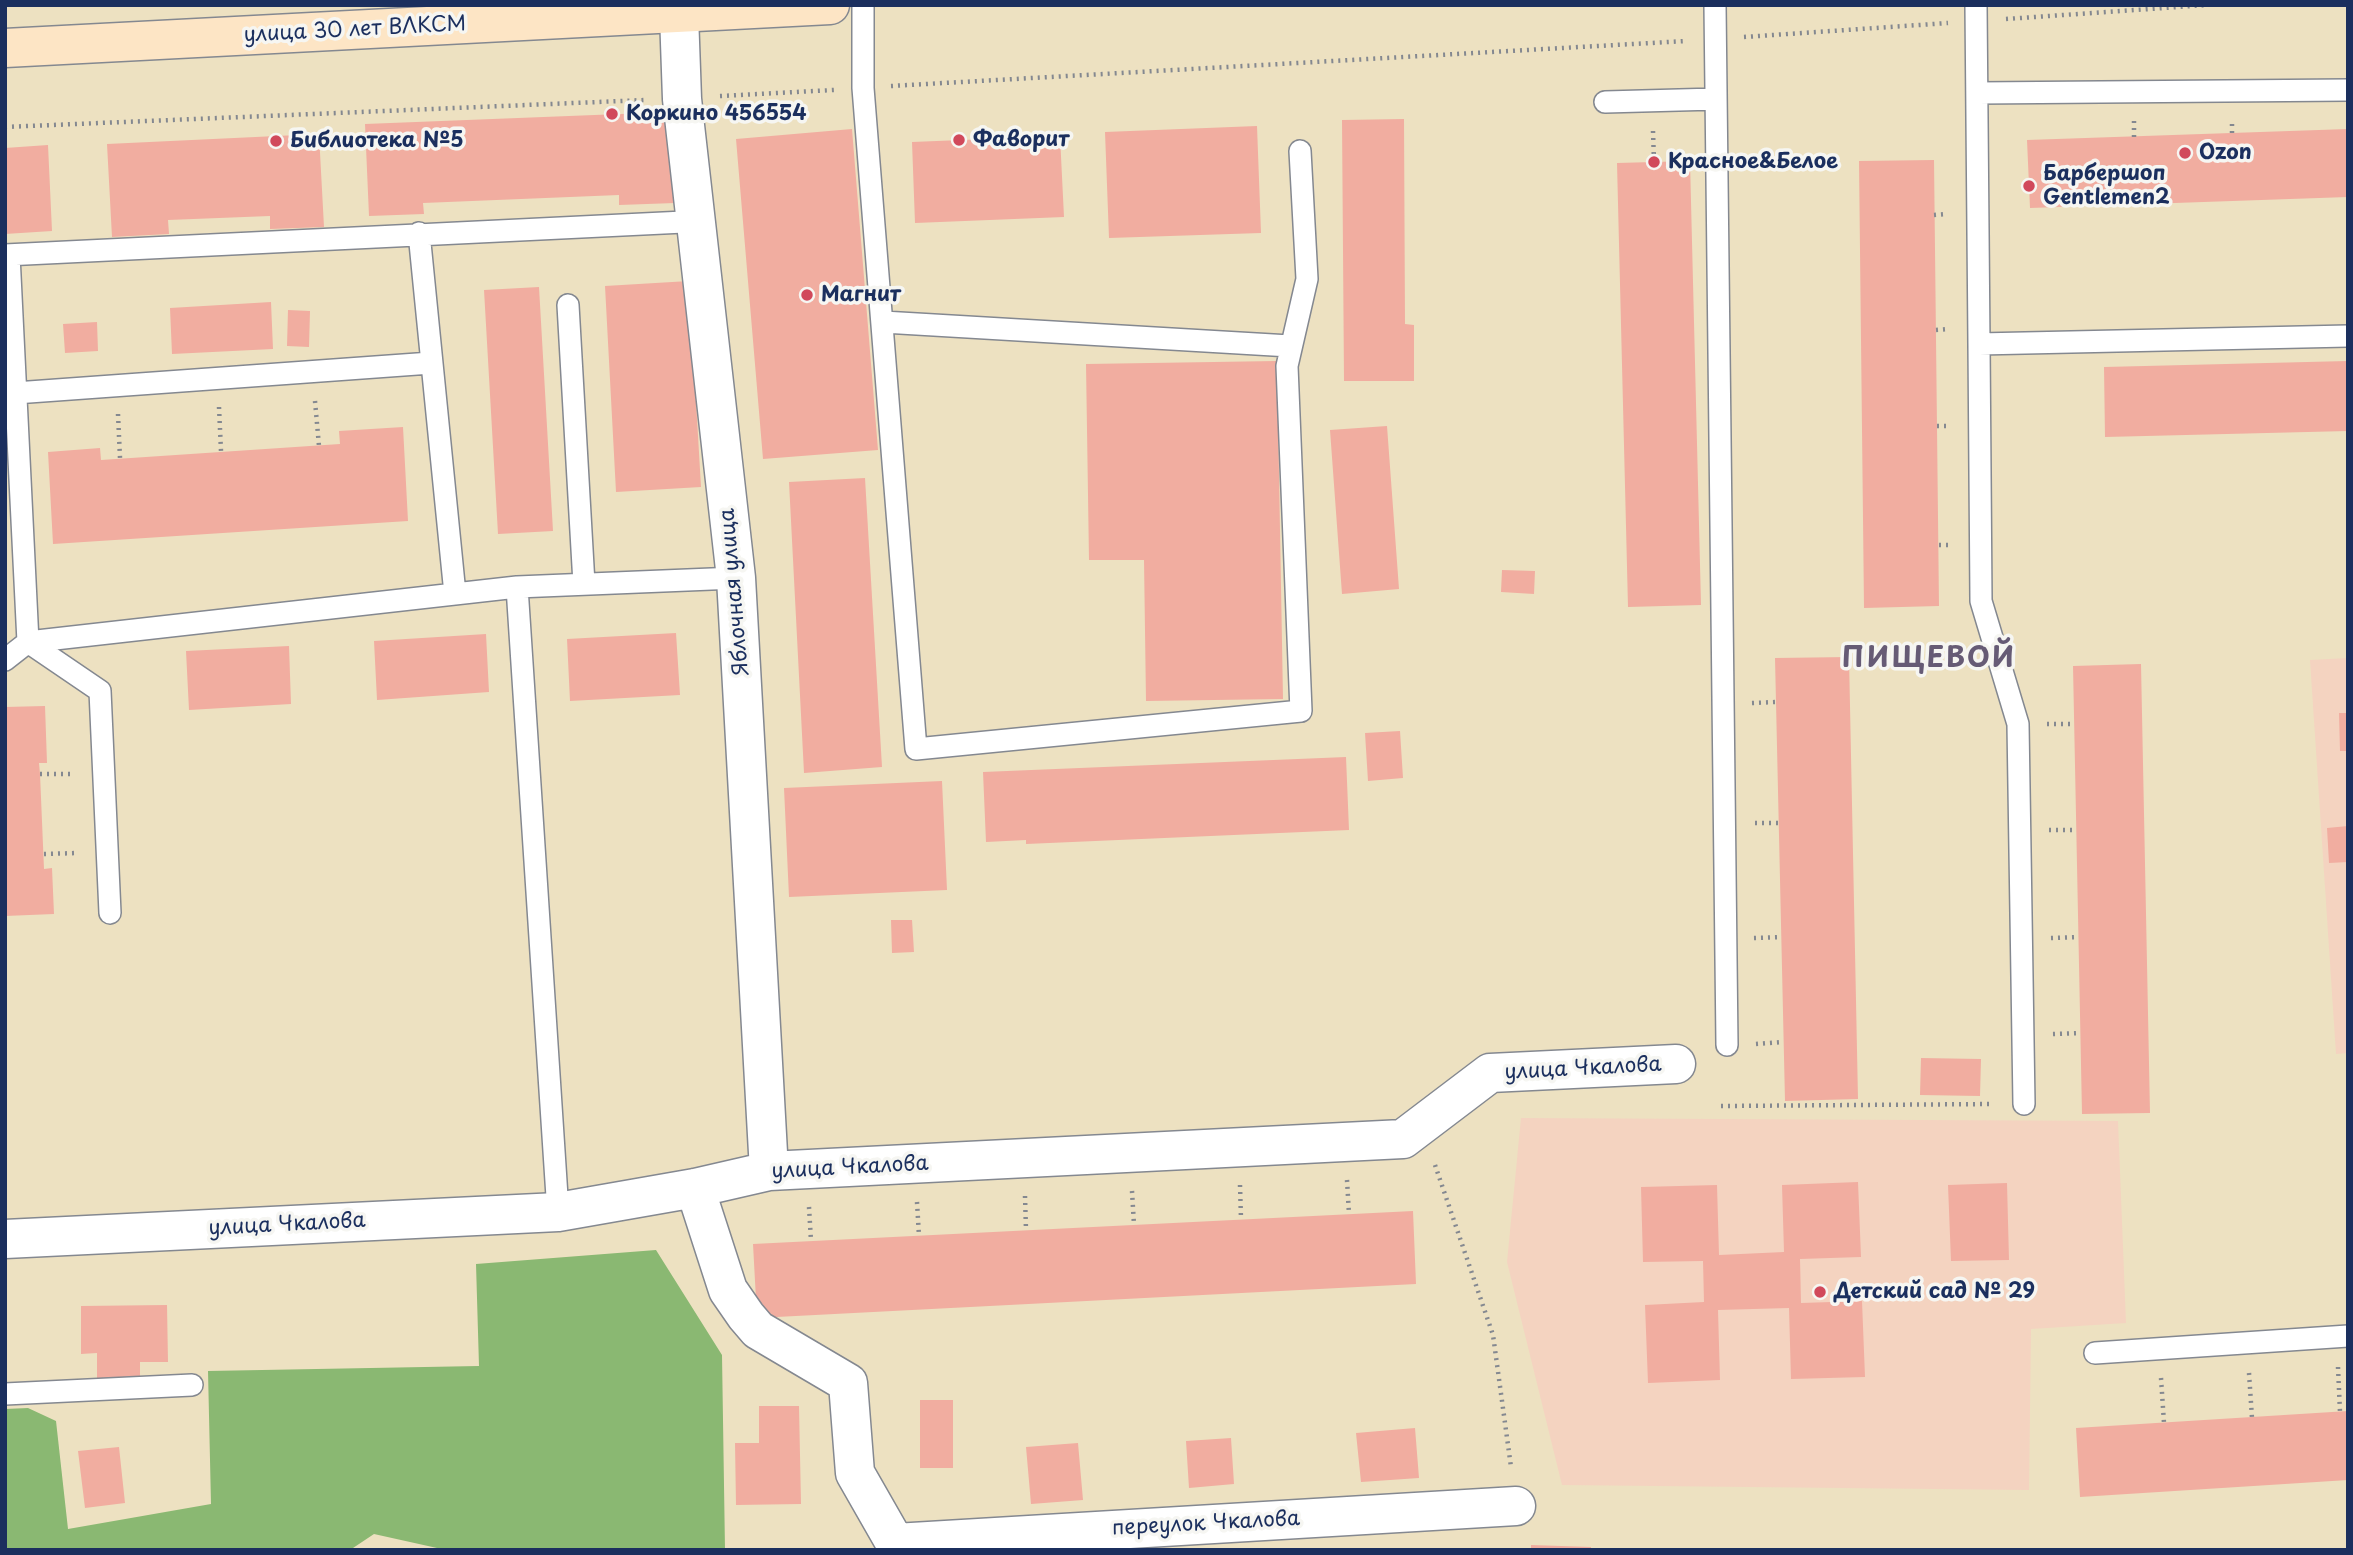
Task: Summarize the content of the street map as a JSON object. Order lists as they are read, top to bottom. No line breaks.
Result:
{"streets":{"main road":["улица 30 лет ВЛКСМ"],"street":["Яблочная улица","улица Чкалова","переулок Чкалова"]},"crossings":[["улица 30 лет ВЛКСМ","Яблочная улица"],["Яблочная улица","улица Чкалова"],["улица Чкалова","переулок Чкалова"]],"districts":["ПИЩЕВОЙ"],"places":["Коркино 456554","Фаворит","Библиотека №5","Ozon","Красное&Белое","Барбершоп Gentlemen2","Магнит","Детский сад № 29"]}
